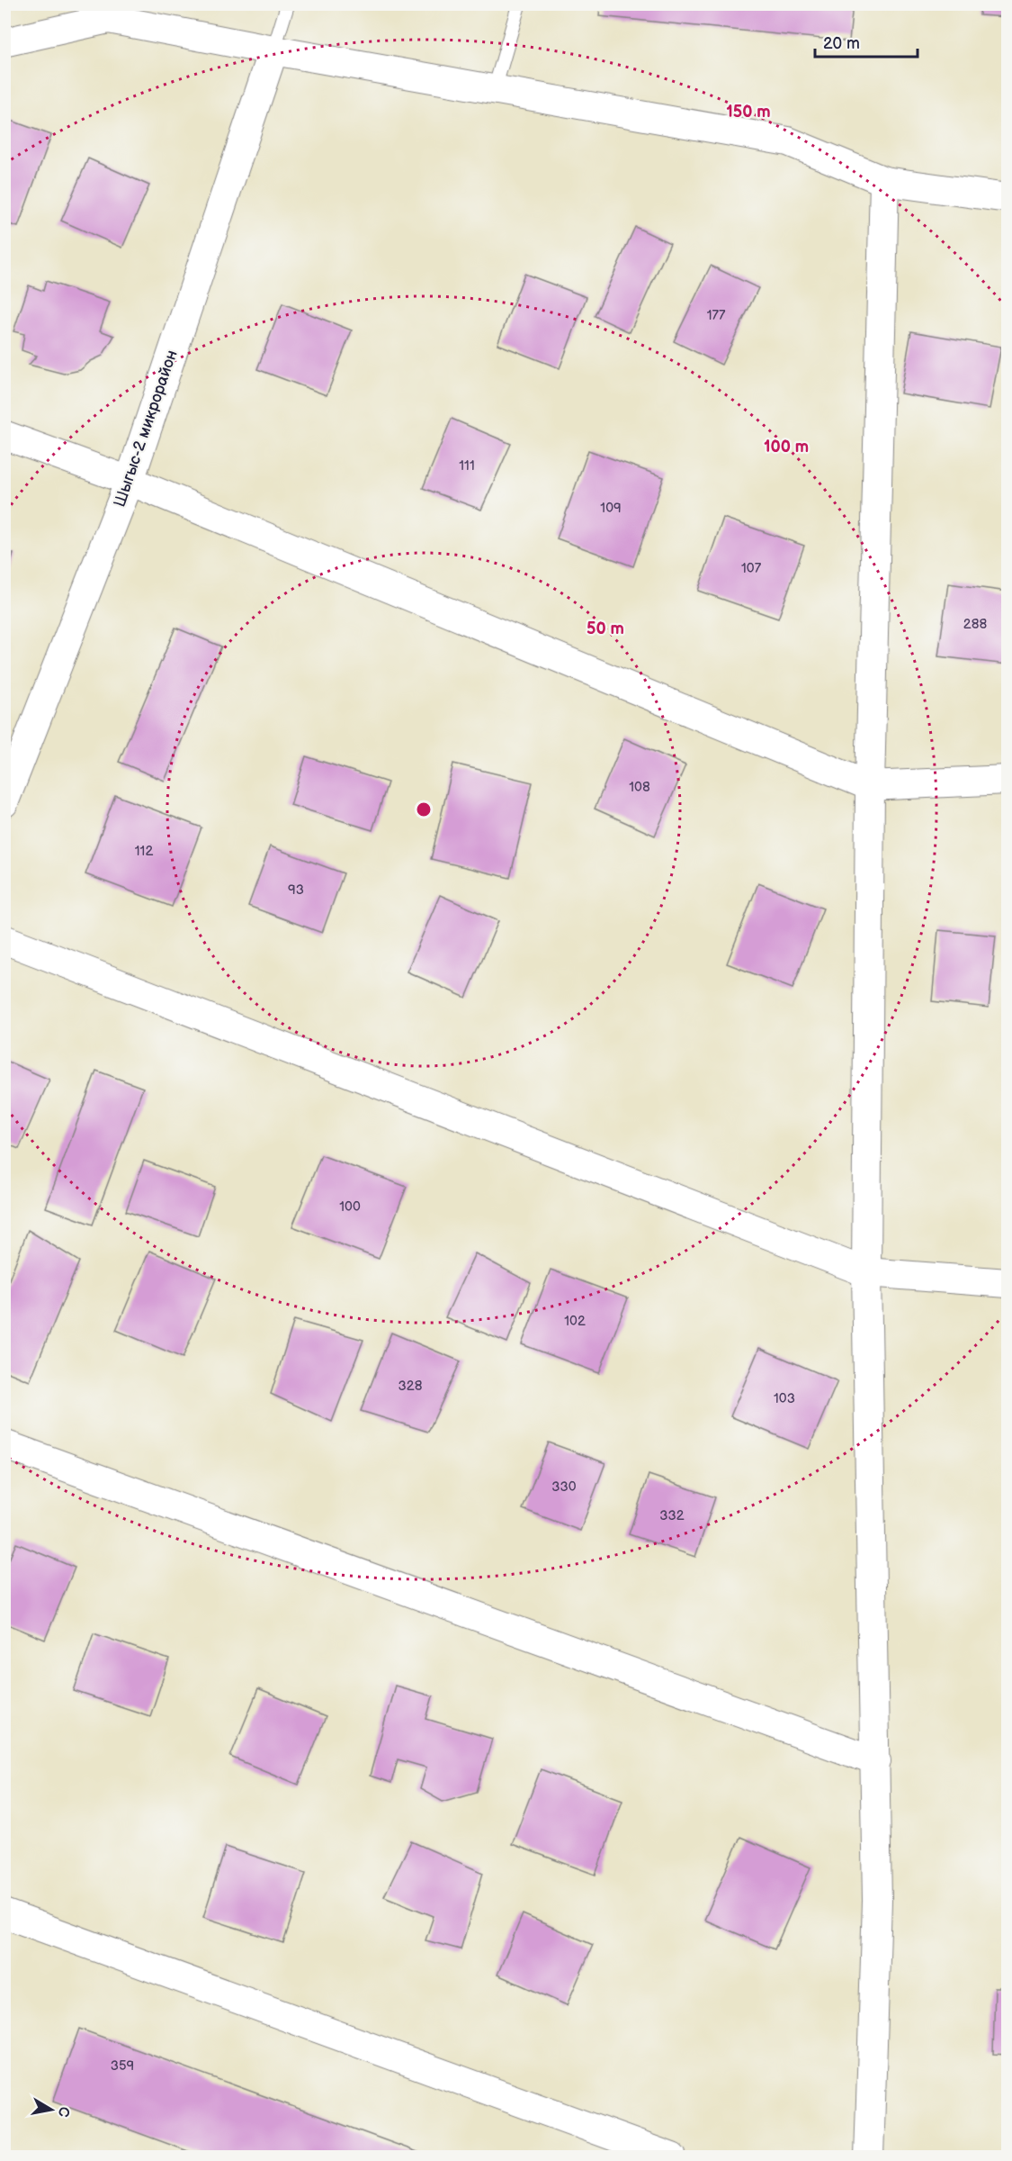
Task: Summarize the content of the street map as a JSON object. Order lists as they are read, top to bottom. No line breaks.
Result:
{"streets":{"street":["Шыгыс-2 микрорайон"]},"house_numbers":["177","111","109","107","288","108","112","93","100","102","328","103","330","332","359"],"scale_bar":"20 m","north":"right","rings":["150 m","100 m","50 m"]}
